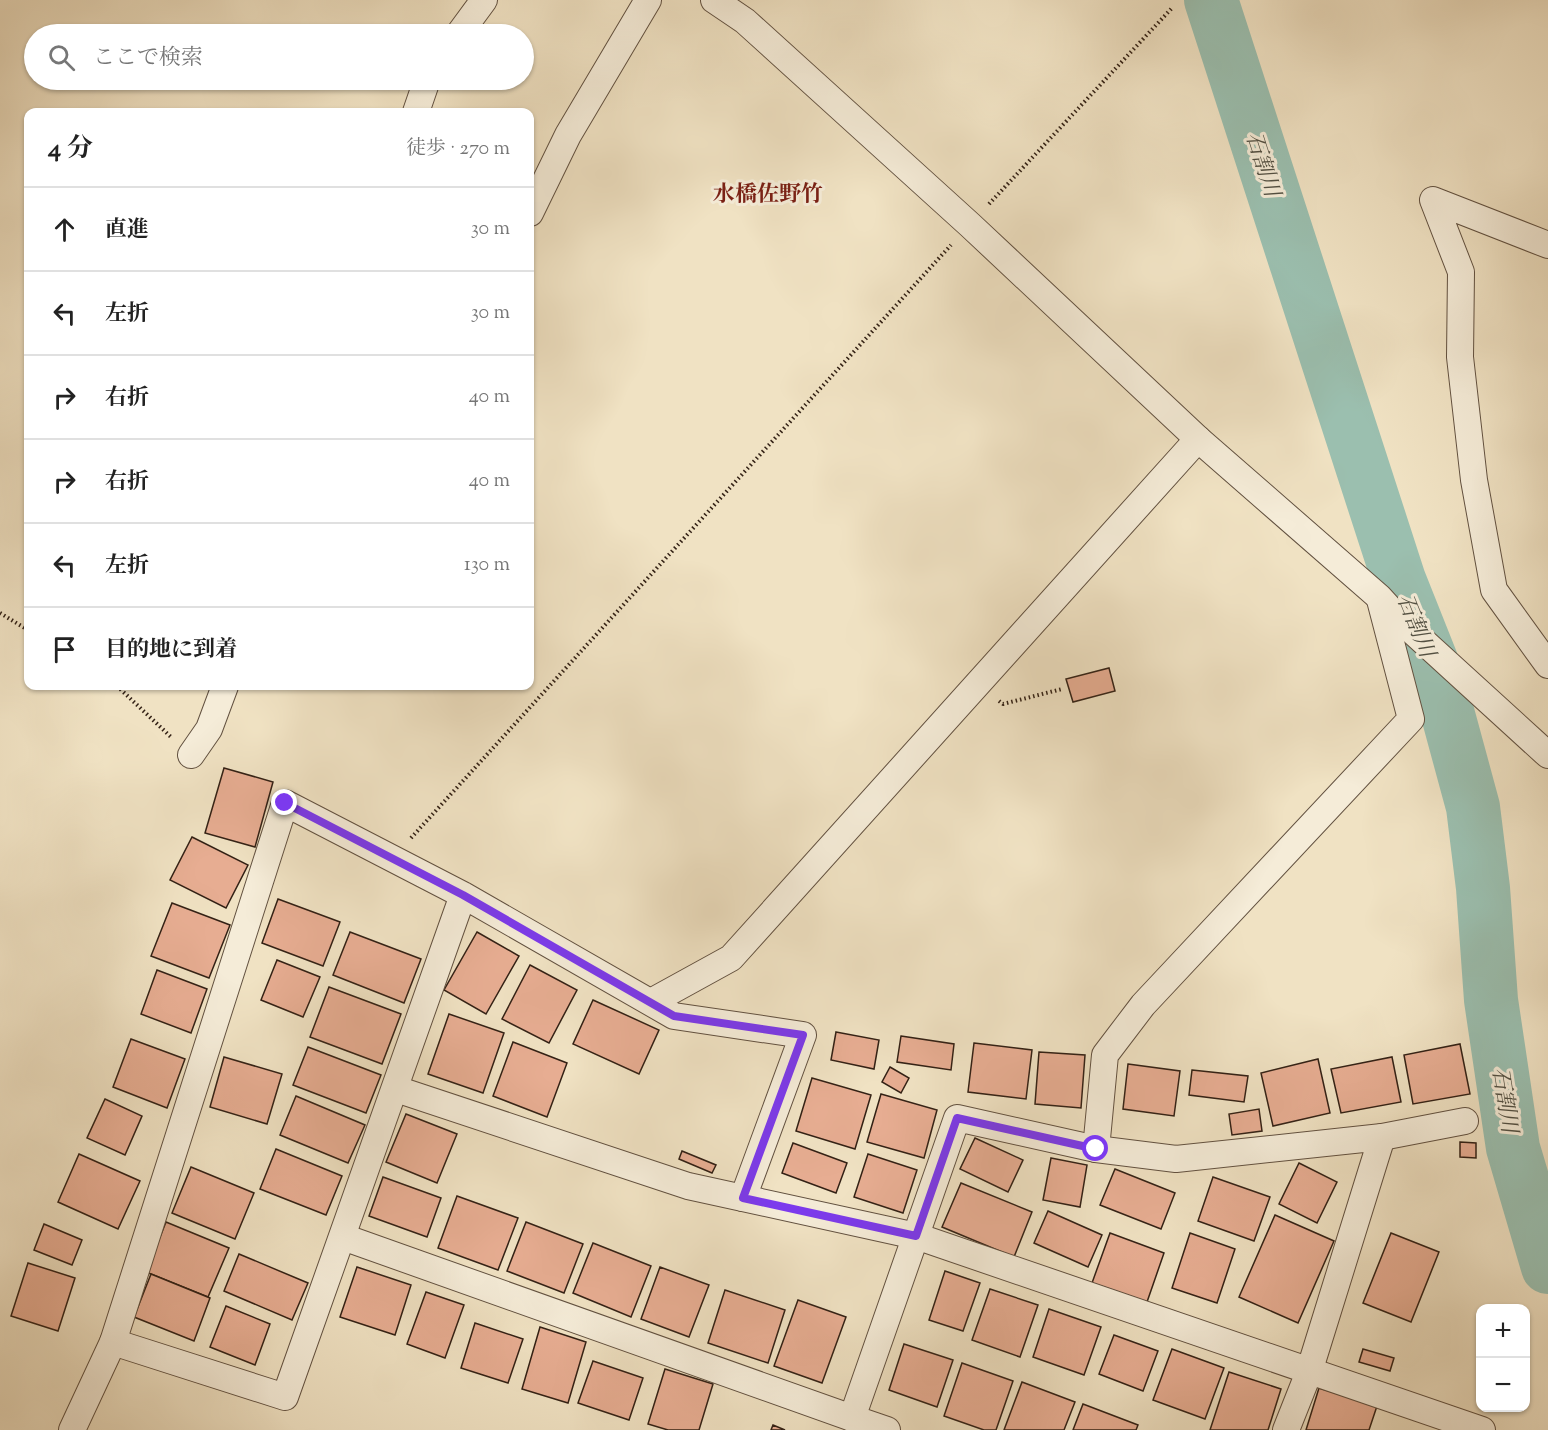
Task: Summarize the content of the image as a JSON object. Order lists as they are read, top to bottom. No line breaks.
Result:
{"districts":["水橋佐野竹"],"water":["石割川"],"page":{"search":"ここで検索","heading":["4 分","徒歩 · 270 m"],"list":[["直進","30 m"],["左折","30 m"],["右折","40 m"],["右折","40 m"],["左折","130 m"],"目的地に到着"],"map_buttons":["+","−"]}}
